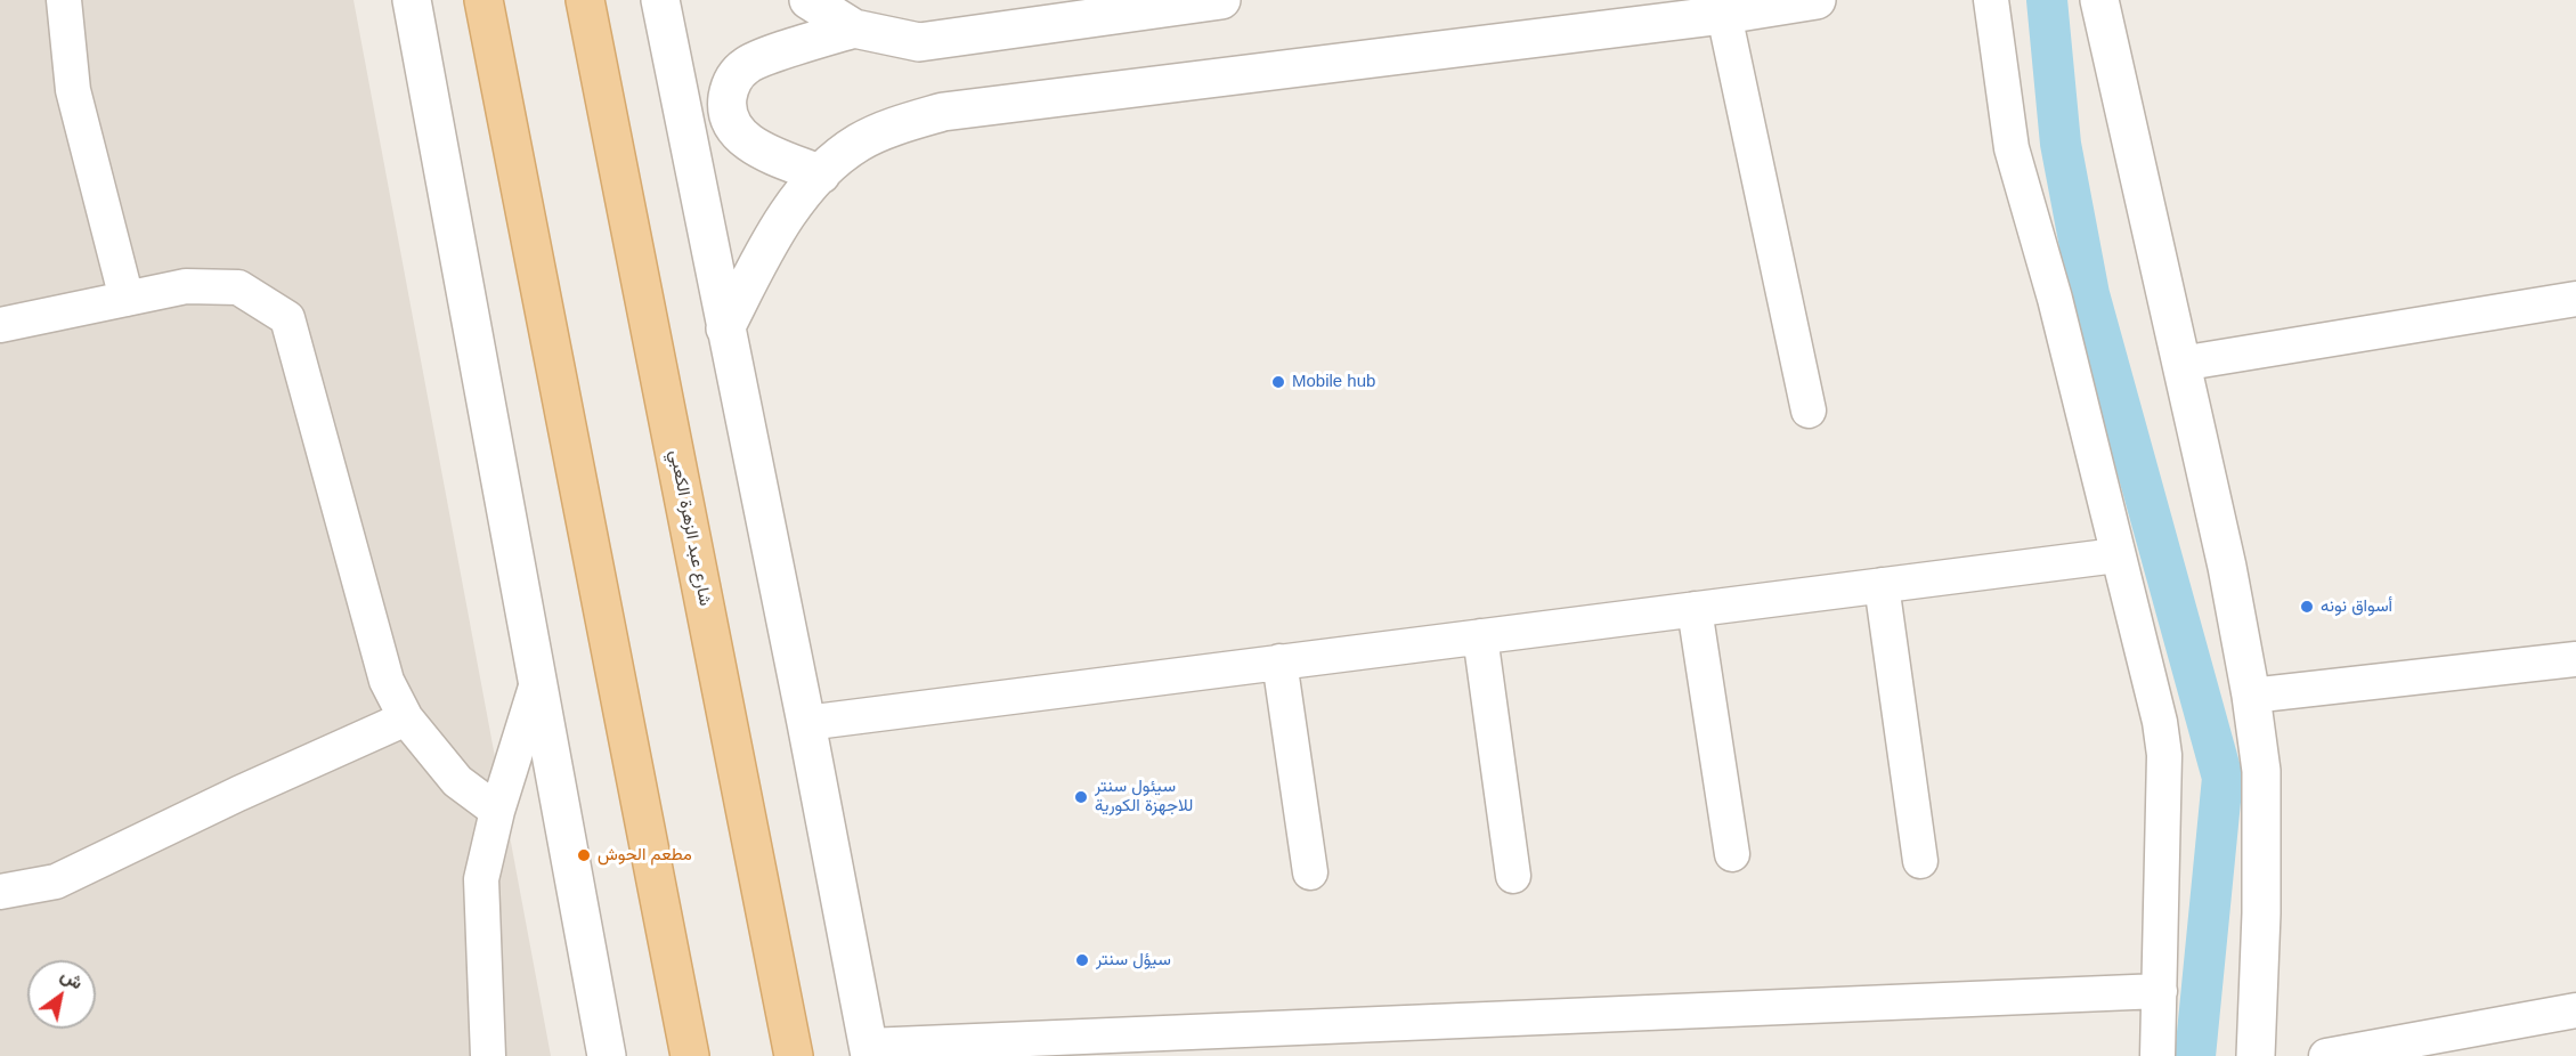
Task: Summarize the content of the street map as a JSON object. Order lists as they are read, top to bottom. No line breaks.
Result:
{"streets":{"main road":["شارع عبد الزهرة الكعبي"]},"places":["Mobile hub","أسواق نونه","سيئول سنتر للاجهزة الكورية","مطعم الحوش","سيؤل سنتر"],"north":"top right"}
